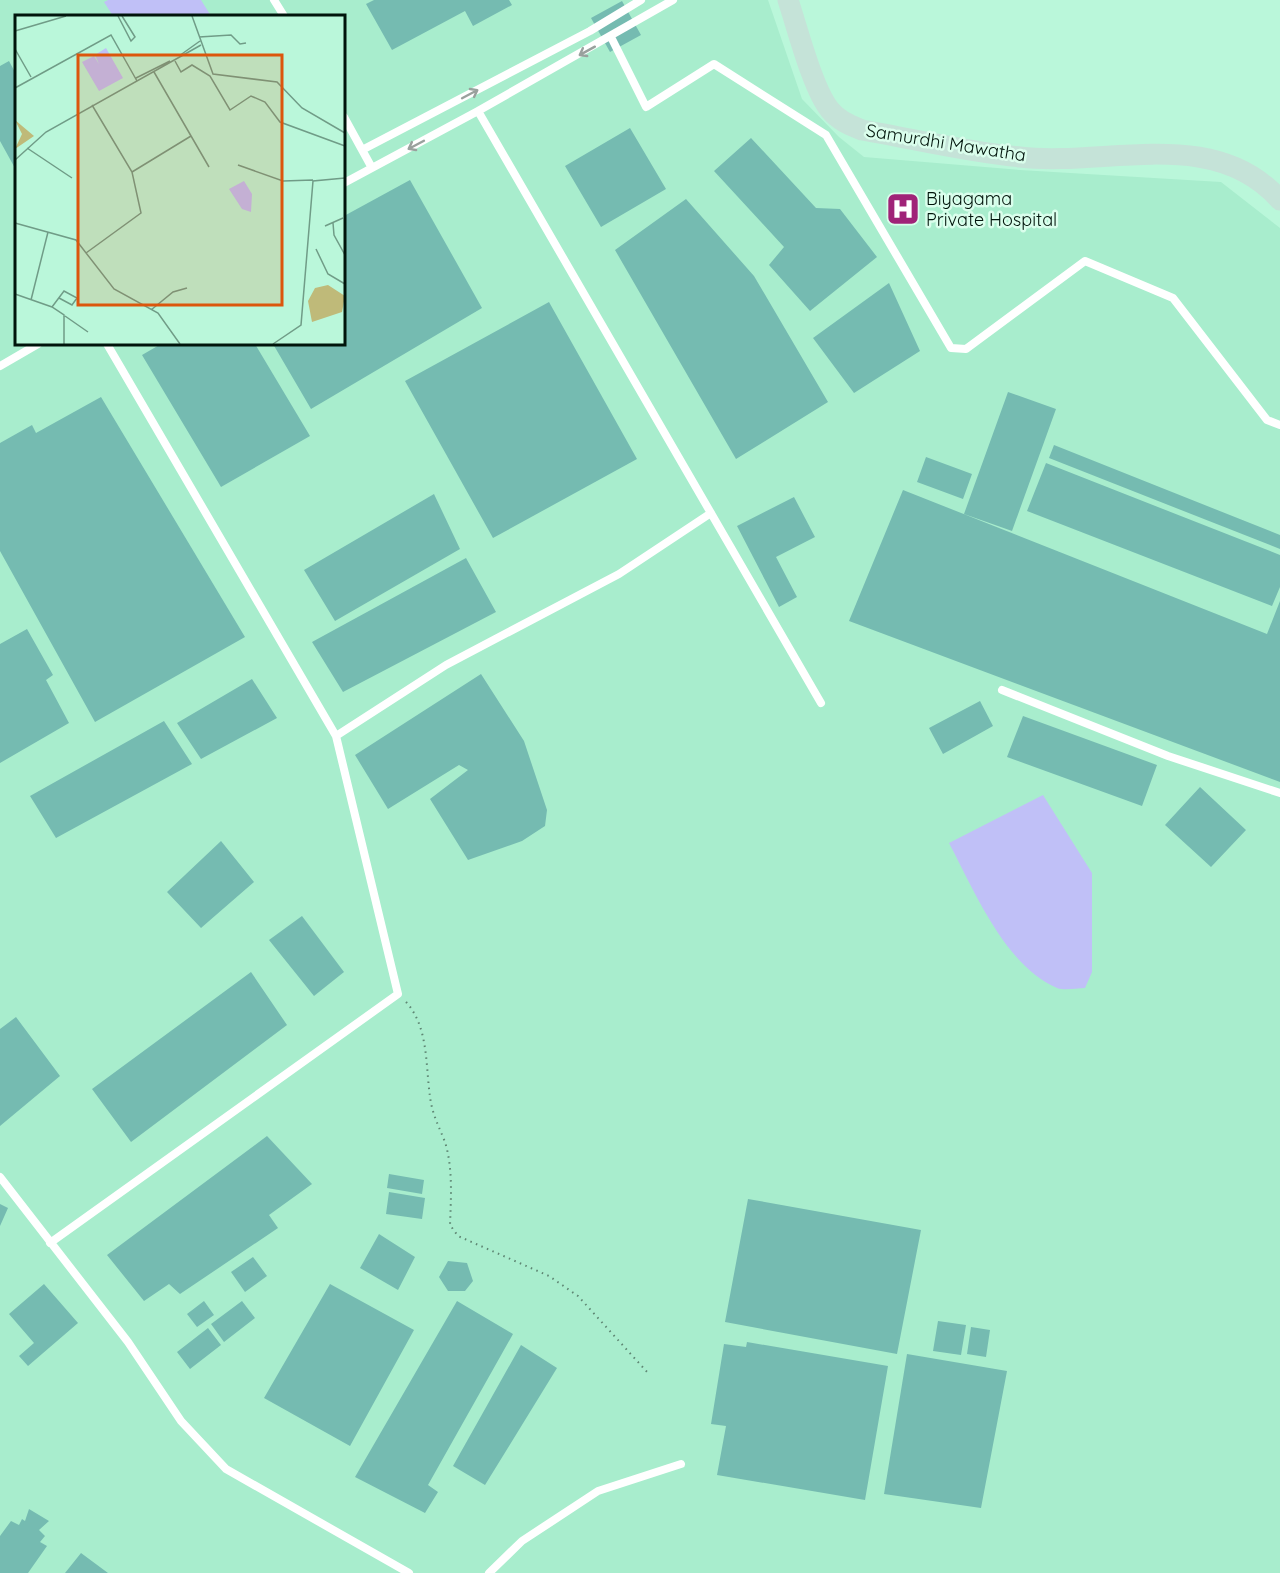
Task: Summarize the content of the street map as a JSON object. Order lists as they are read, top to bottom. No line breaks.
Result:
{"streets":{"main road":["Samurdhi Mawatha"]},"places":{"hospital":["Biyagama Private Hospital"]}}
